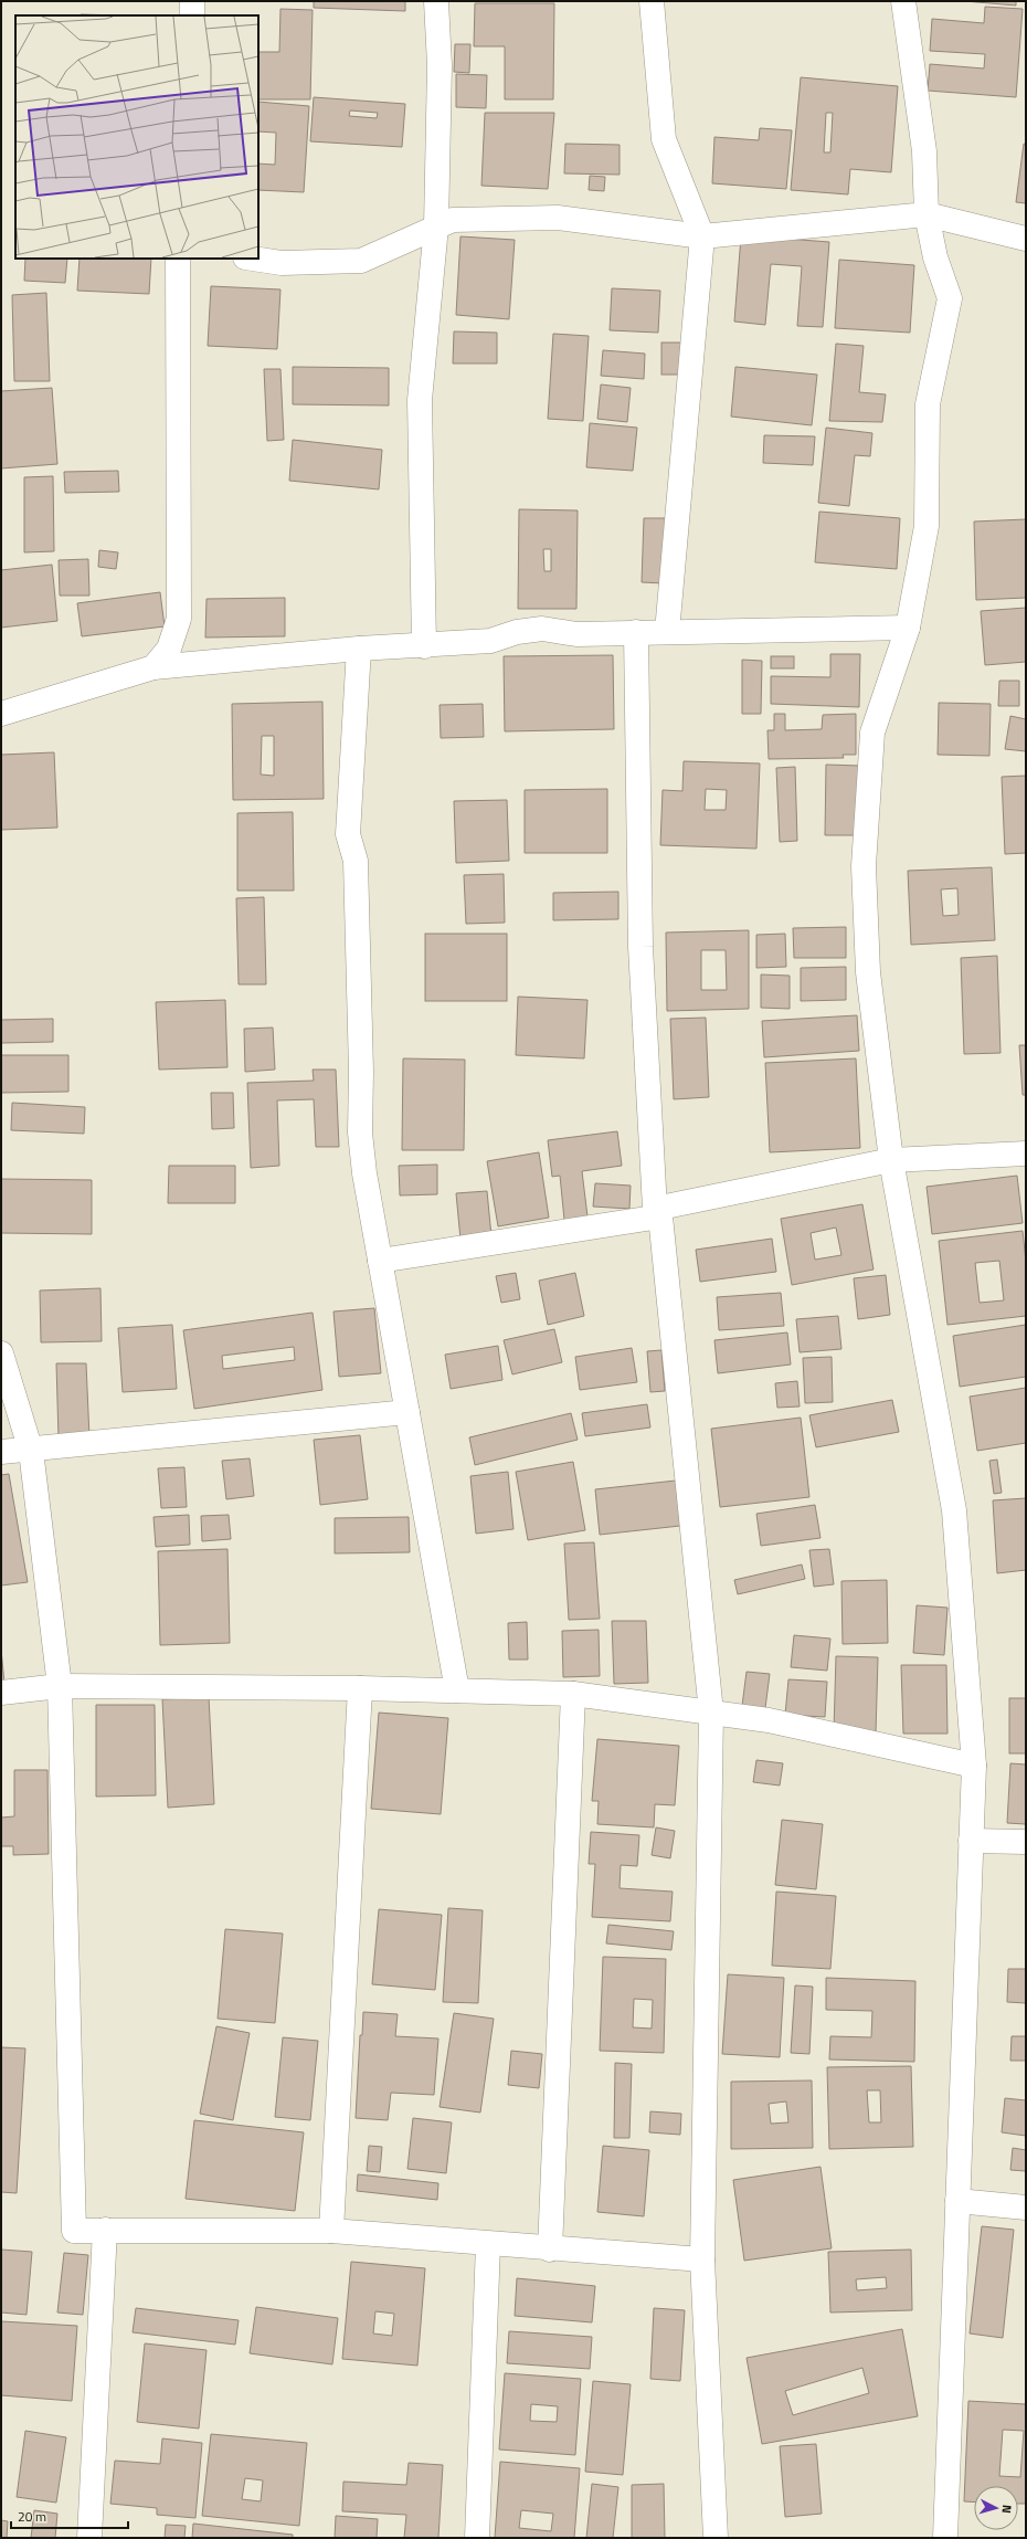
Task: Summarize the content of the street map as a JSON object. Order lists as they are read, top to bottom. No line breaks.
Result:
{"scale_bar":"20 m","north":"right"}
